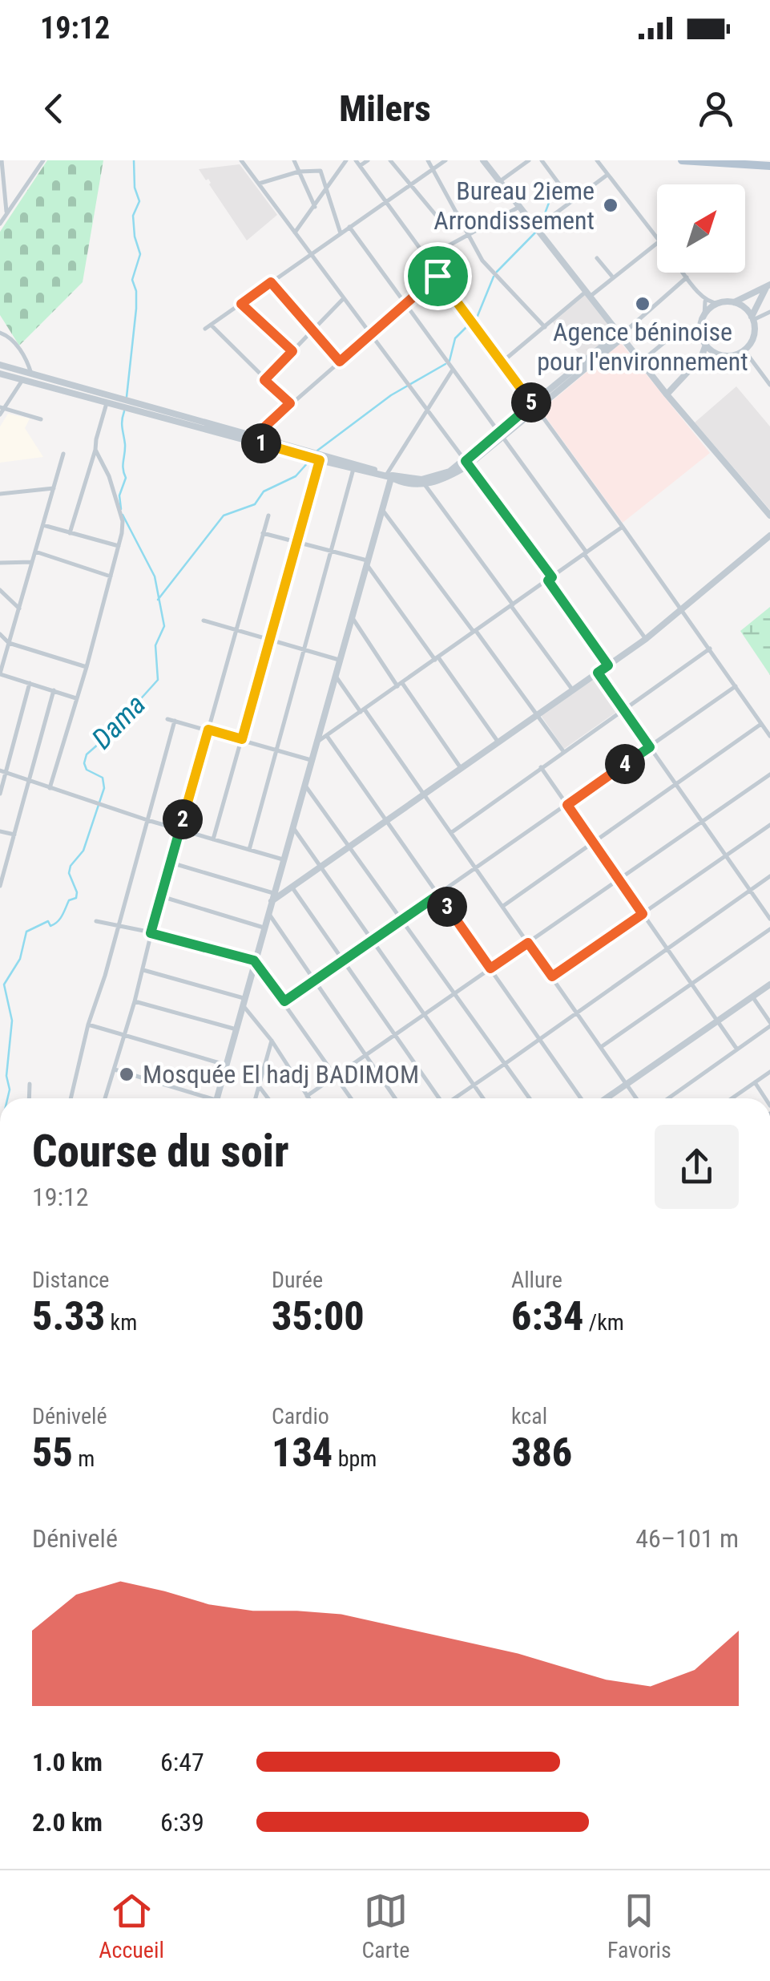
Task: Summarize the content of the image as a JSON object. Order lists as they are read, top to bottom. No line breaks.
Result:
{"water":["Dama"],"places":["Bureau 2ieme Arrondissement","Agence béninoise pour l'environnement","Mosquée El hadj BADIMOM"],"north":"top right","page":{"status":"19:12","header":"Milers","pins":["5","1","4","2","3"],"heading":["Course du soir","19:12"],"stats":[["Distance","5.33 km"],["Durée","35:00"],["Allure","6:34 /km"],["Dénivelé","55 m"],["Cardio","134 bpm"],["kcal","386"]],"chart":["Dénivelé","46–101 m"],"list":[{"name":"1.0 km","note":"6:47"},{"name":"2.0 km","note":"6:39"}],"tabs":["Accueil","Carte","Favoris"]}}
